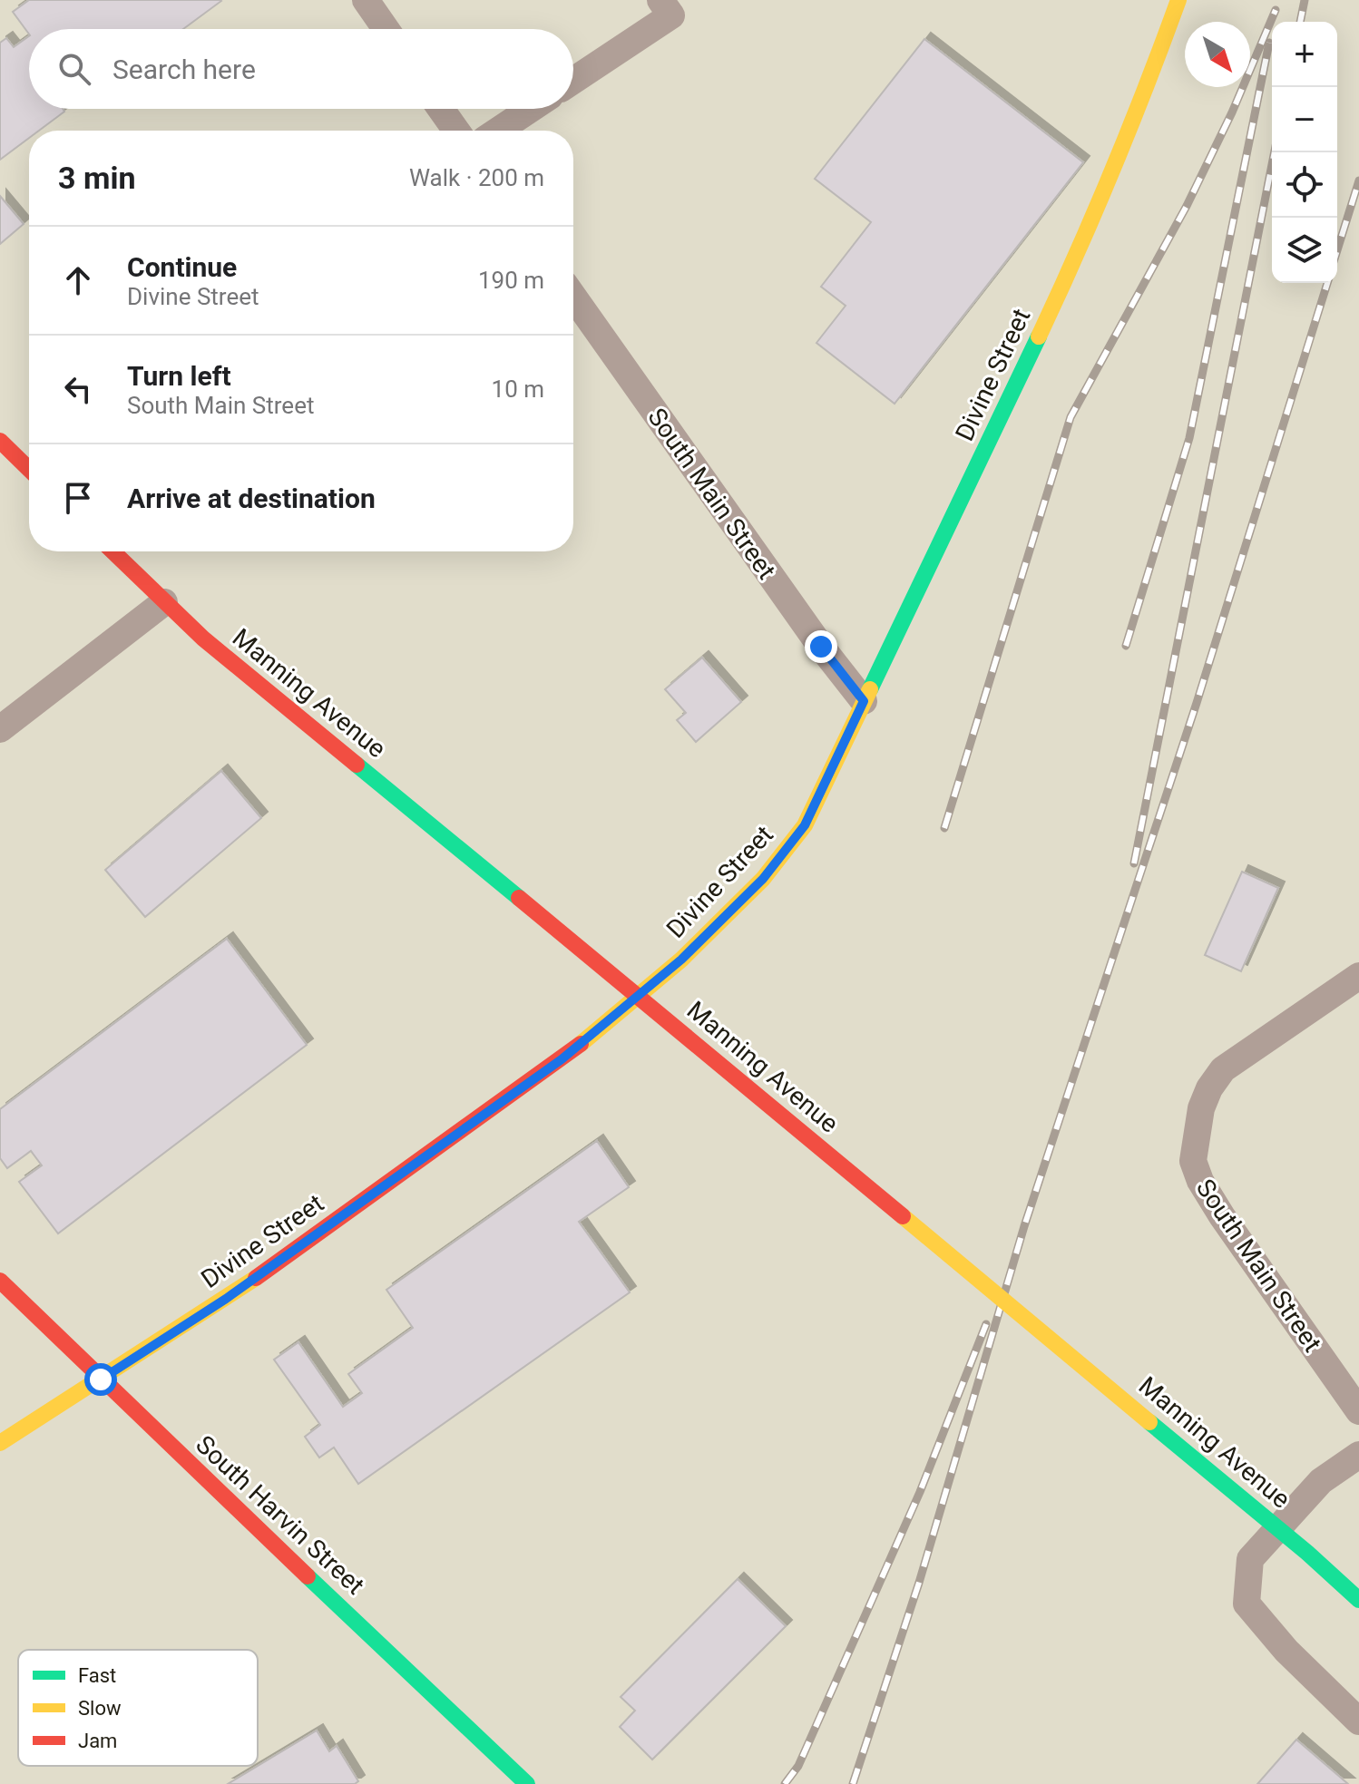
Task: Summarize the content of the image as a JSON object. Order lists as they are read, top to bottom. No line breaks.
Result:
{"streets":{"street":["Divine Street","South Main Street","Manning Avenue","South Harvin Street"]},"crossings":[["Divine Street","South Main Street"],["Divine Street","South Harvin Street"]],"legend":["Fast","Slow","Jam"],"north":"bottom right","page":{"map_buttons":["+","−"],"search":"Search here","heading":["3 min","Walk · 200 m"],"list":[["Continue","Divine Street","190 m"],["Turn left","South Main Street","10 m"],"Arrive at destination"]}}
